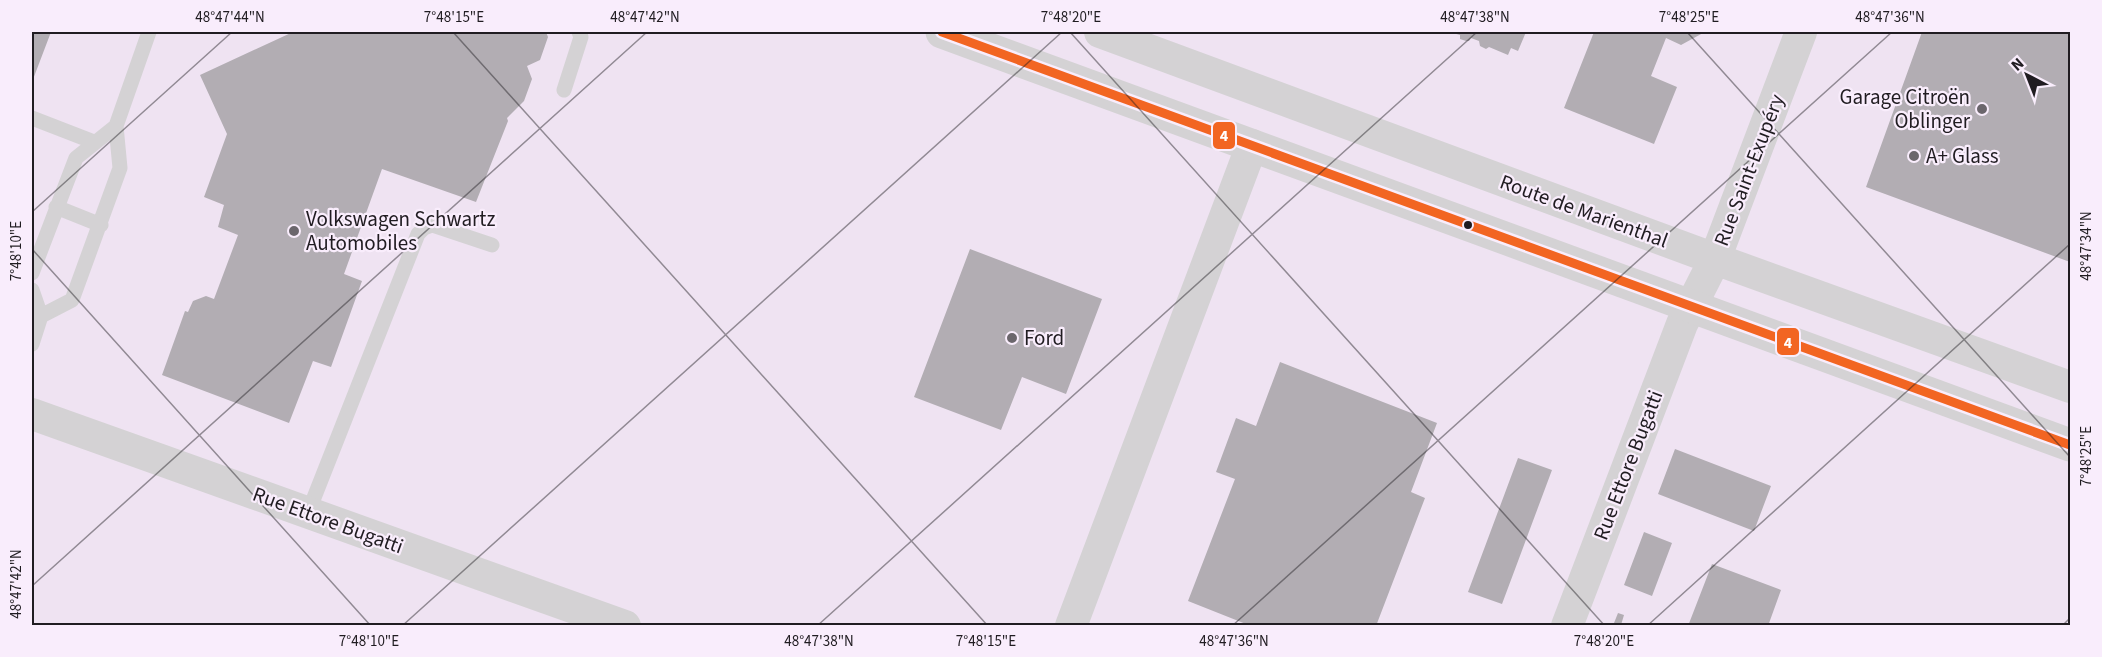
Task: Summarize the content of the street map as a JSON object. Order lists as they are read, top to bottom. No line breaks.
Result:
{"streets":{"street":["Rue Saint-Exupéry","Route de Marienthal","Rue Ettore Bugatti"]},"crossings":[["Rue Saint-Exupéry","Route de Marienthal"],["Rue Saint-Exupéry","Rue Ettore Bugatti"]],"places":["Garage Citroën Oblinger","A+ Glass","Volkswagen Schwartz Automobiles","Ford"],"lines":["transit line 4"],"north":"top left","coordinates":["48°47'44\"N","7°48'15\"E","48°47'42\"N","7°48'20\"E","48°47'38\"N","7°48'25\"E","48°47'36\"N","48°47'34\"N","7°48'10\"E"]}
